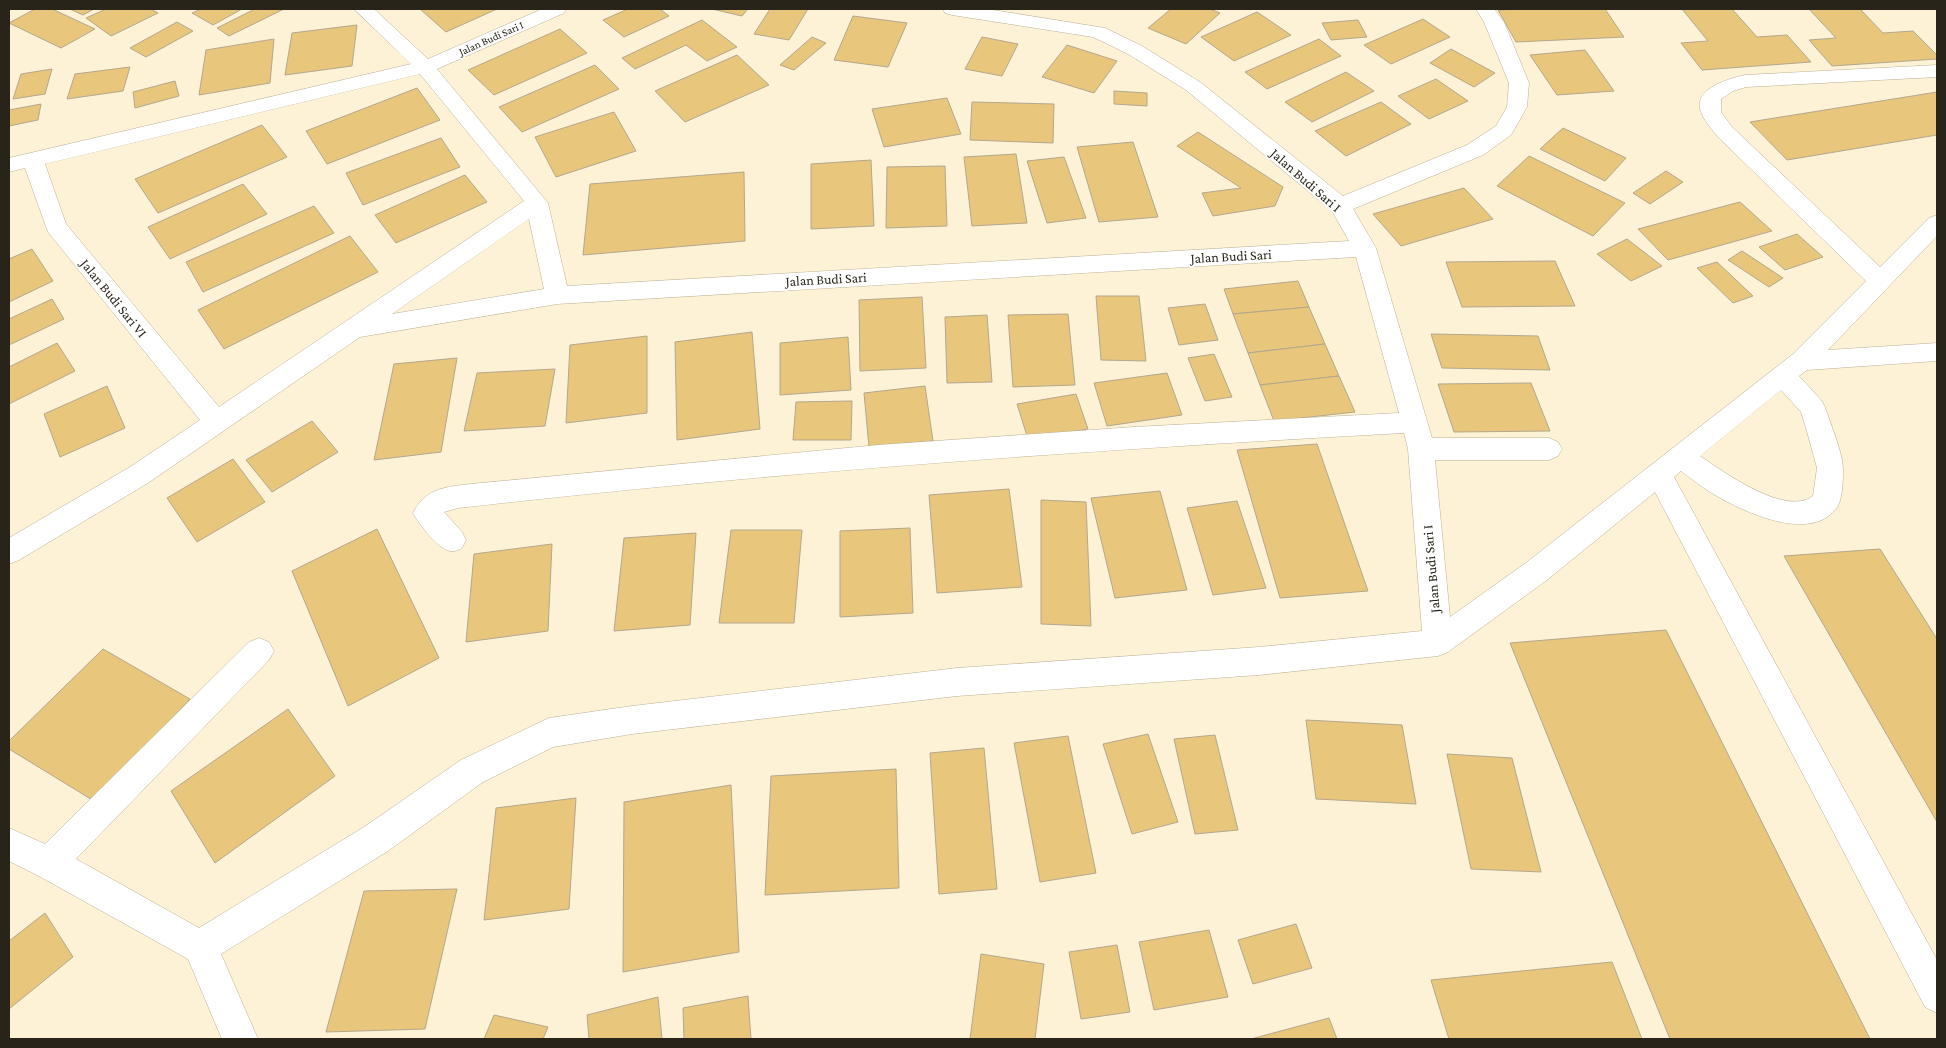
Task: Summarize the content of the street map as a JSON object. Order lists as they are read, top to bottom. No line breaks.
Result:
{"streets":{"street":["Jalan Budi Sari I","Jalan Budi Sari","Jalan Budi Sari VI"]},"crossings":[["Jalan Budi Sari I","Jalan Budi Sari"],["Jalan Budi Sari I","Jalan Budi Sari VI"]]}
